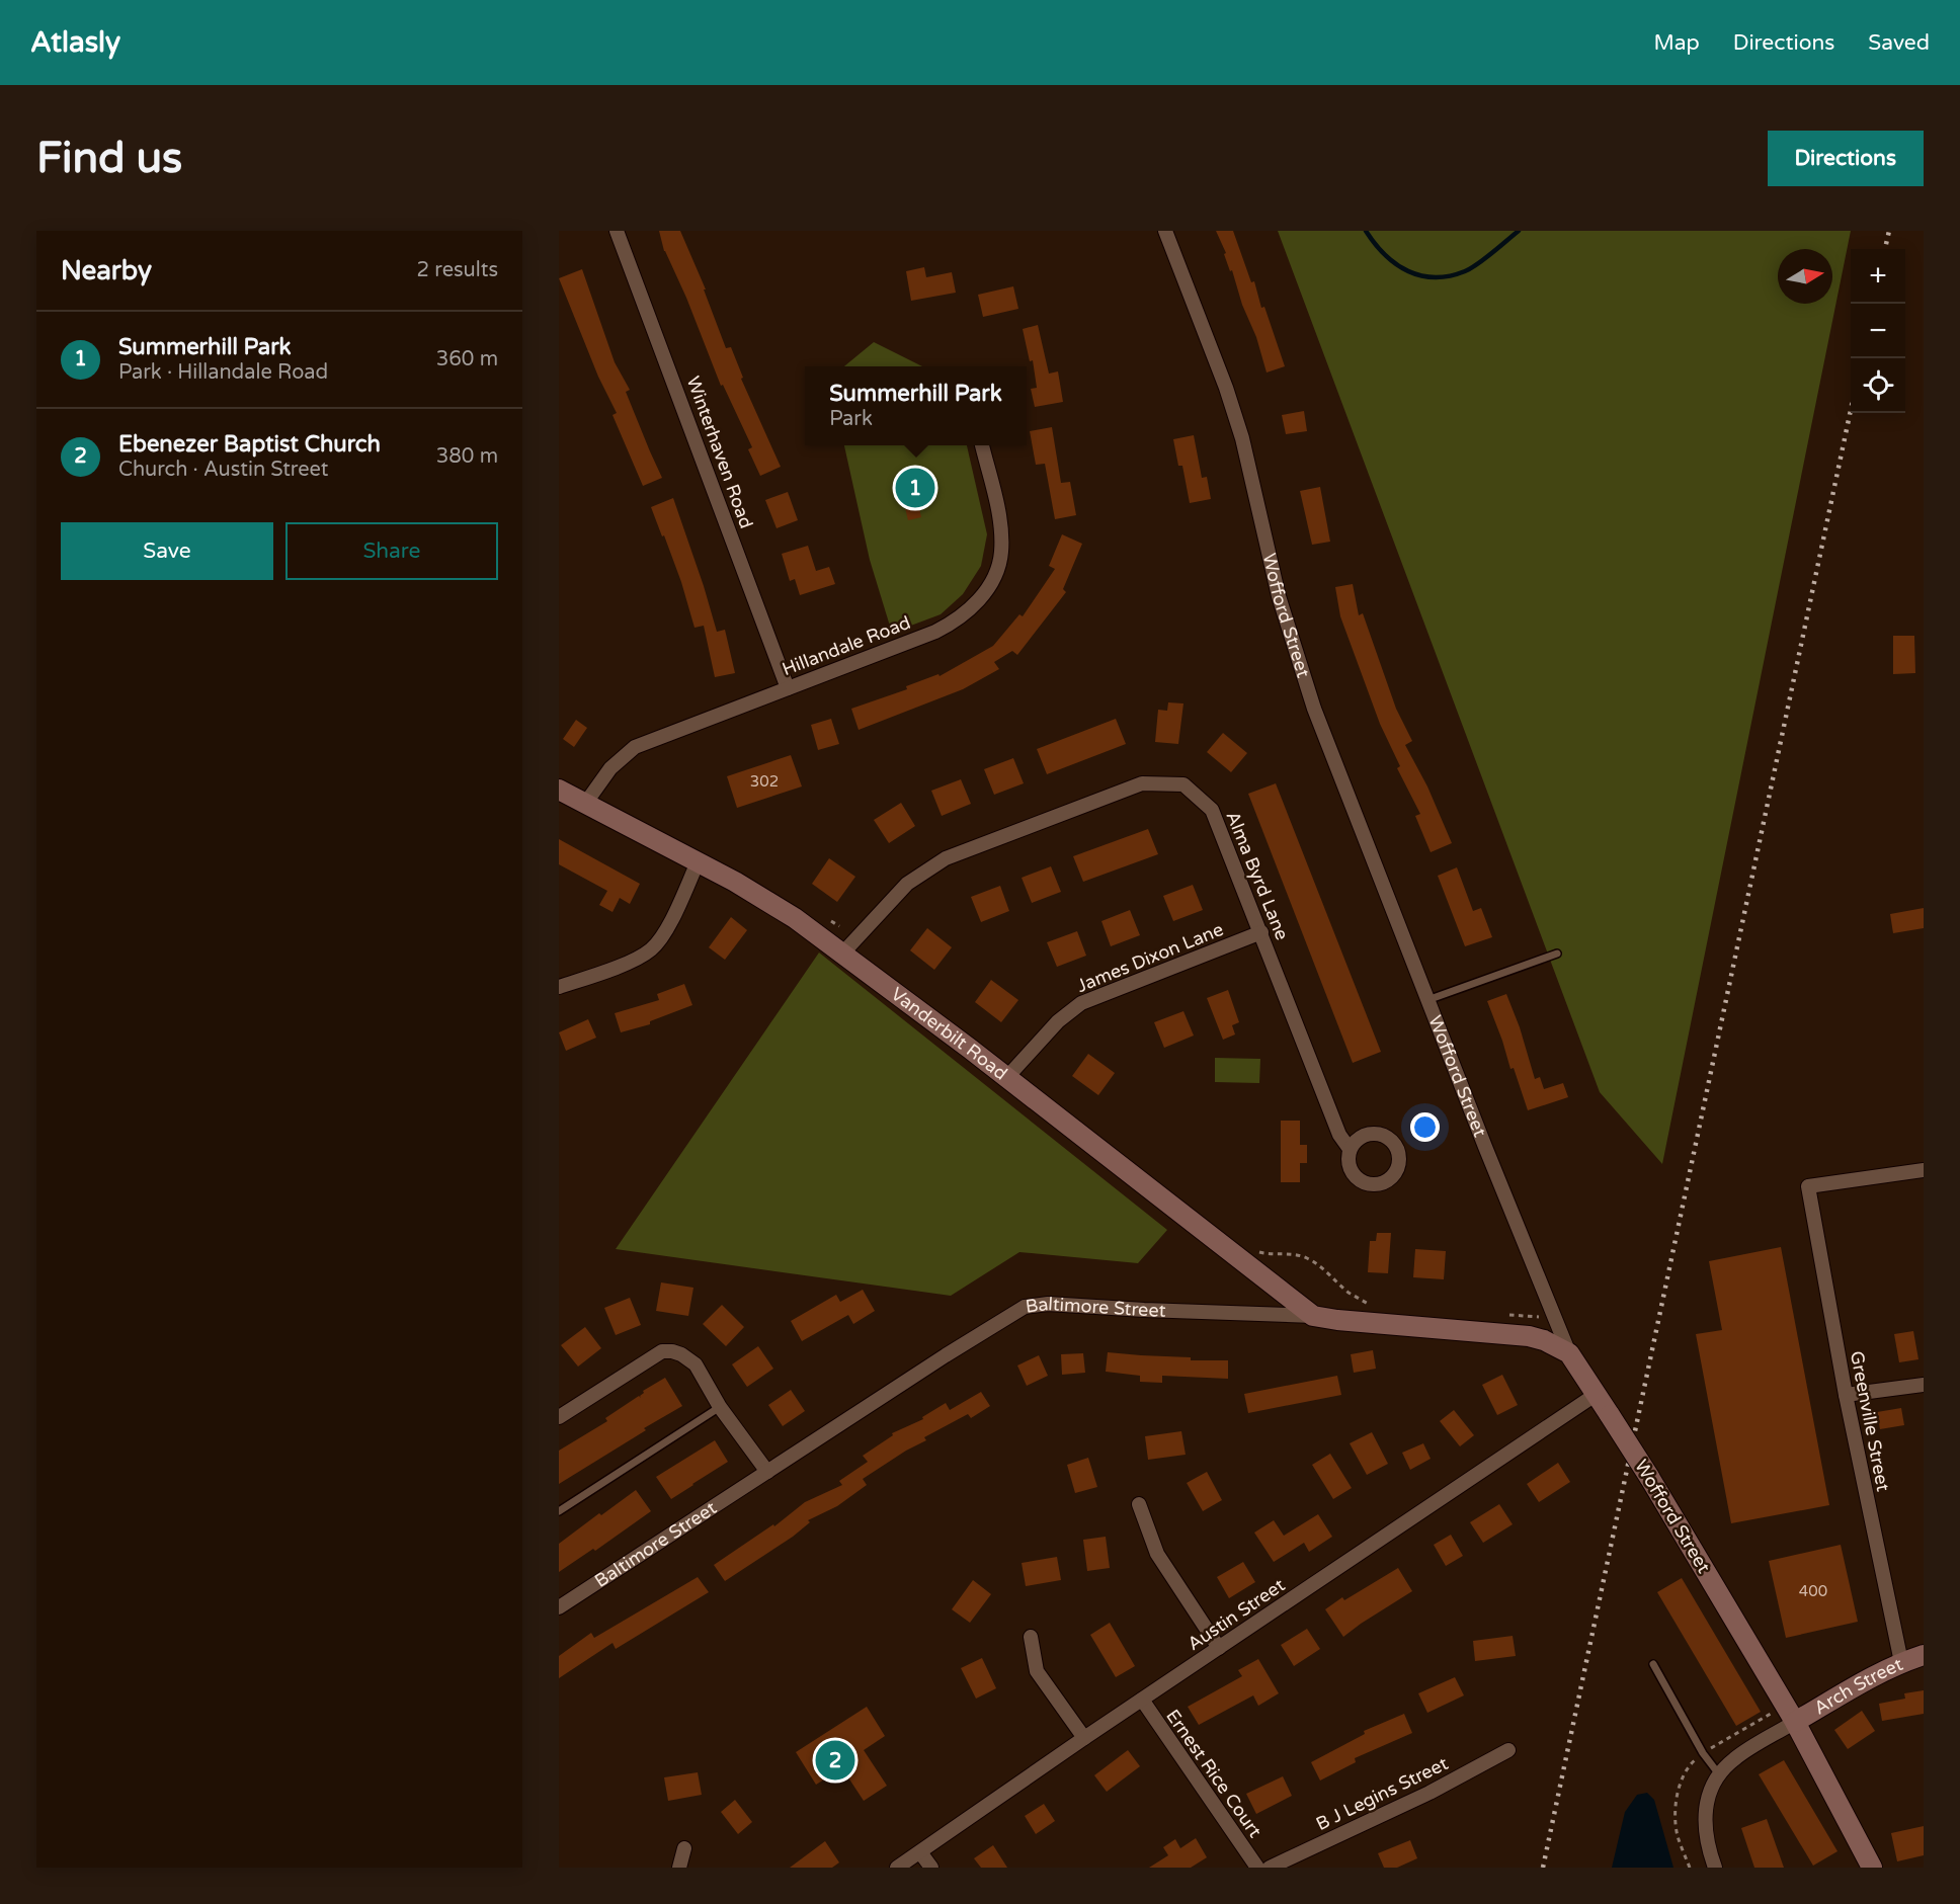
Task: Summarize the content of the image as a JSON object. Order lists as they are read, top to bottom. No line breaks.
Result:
{"streets":{"street":["Winterhaven Road","Wofford Street","Hillandale Road","Alma Byrd Lane","James Dixon Lane","Vanderbilt Road","Baltimore Street","Greenville Street","Austin Street","Arch Street","Ernest Rice Court","B J Legins Street"]},"crossings":[["Winterhaven Road","Hillandale Road"],["Wofford Street","Baltimore Street"],["Wofford Street","Austin Street"],["Wofford Street","Arch Street"],["Hillandale Road","Vanderbilt Road"],["Alma Byrd Lane","James Dixon Lane"],["Alma Byrd Lane","Vanderbilt Road"],["James Dixon Lane","Vanderbilt Road"],["Vanderbilt Road","Baltimore Street"],["Greenville Street","Arch Street"],["Austin Street","Ernest Rice Court"]],"house_numbers":["302","400"],"north":"right","page":{"header":"Atlasly","nav":["Map","Directions","Saved"],"buttons":["Directions",["Save","Share"]],"title":"Find us","heading":["Nearby","2 results"],"map_buttons":["+","−"],"list":[{"mark":"1","name":"Summerhill Park","note":"Park · Hillandale Road","value":"360 m"},{"mark":"2","name":"Ebenezer Baptist Church","note":"Church · Austin Street","value":"380 m"}],"popup":["Summerhill Park","Park"],"pins":["1","2"]}}
